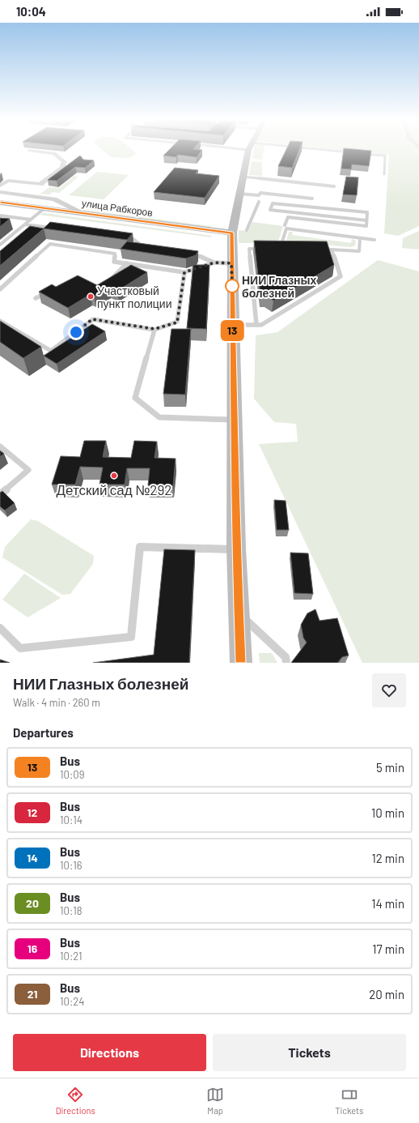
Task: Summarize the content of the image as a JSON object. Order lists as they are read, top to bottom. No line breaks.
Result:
{"streets":{"street":["улица Рабкоров"]},"places":["НИИ Глазных болезней","Участковый пункт полиции","Детский сад №292"],"lines":["bus line 13"],"page":{"status":"10:04","on_map":"13","heading":[["НИИ Глазных болезней","Walk · 4 min · 260 m"],"Departures"],"list":[{"mark":"13","name":"Bus","note":"10:09","value":"5 min"},{"mark":"12","name":"Bus","note":"10:14","value":"10 min"},{"mark":"14","name":"Bus","note":"10:16","value":"12 min"},{"mark":"20","name":"Bus","note":"10:18","value":"14 min"},{"mark":"16","name":"Bus","note":"10:21","value":"17 min"},{"mark":"21","name":"Bus","note":"10:24","value":"20 min"}],"buttons":["Directions","Tickets"],"tabs":["Directions","Map","Tickets"]}}
